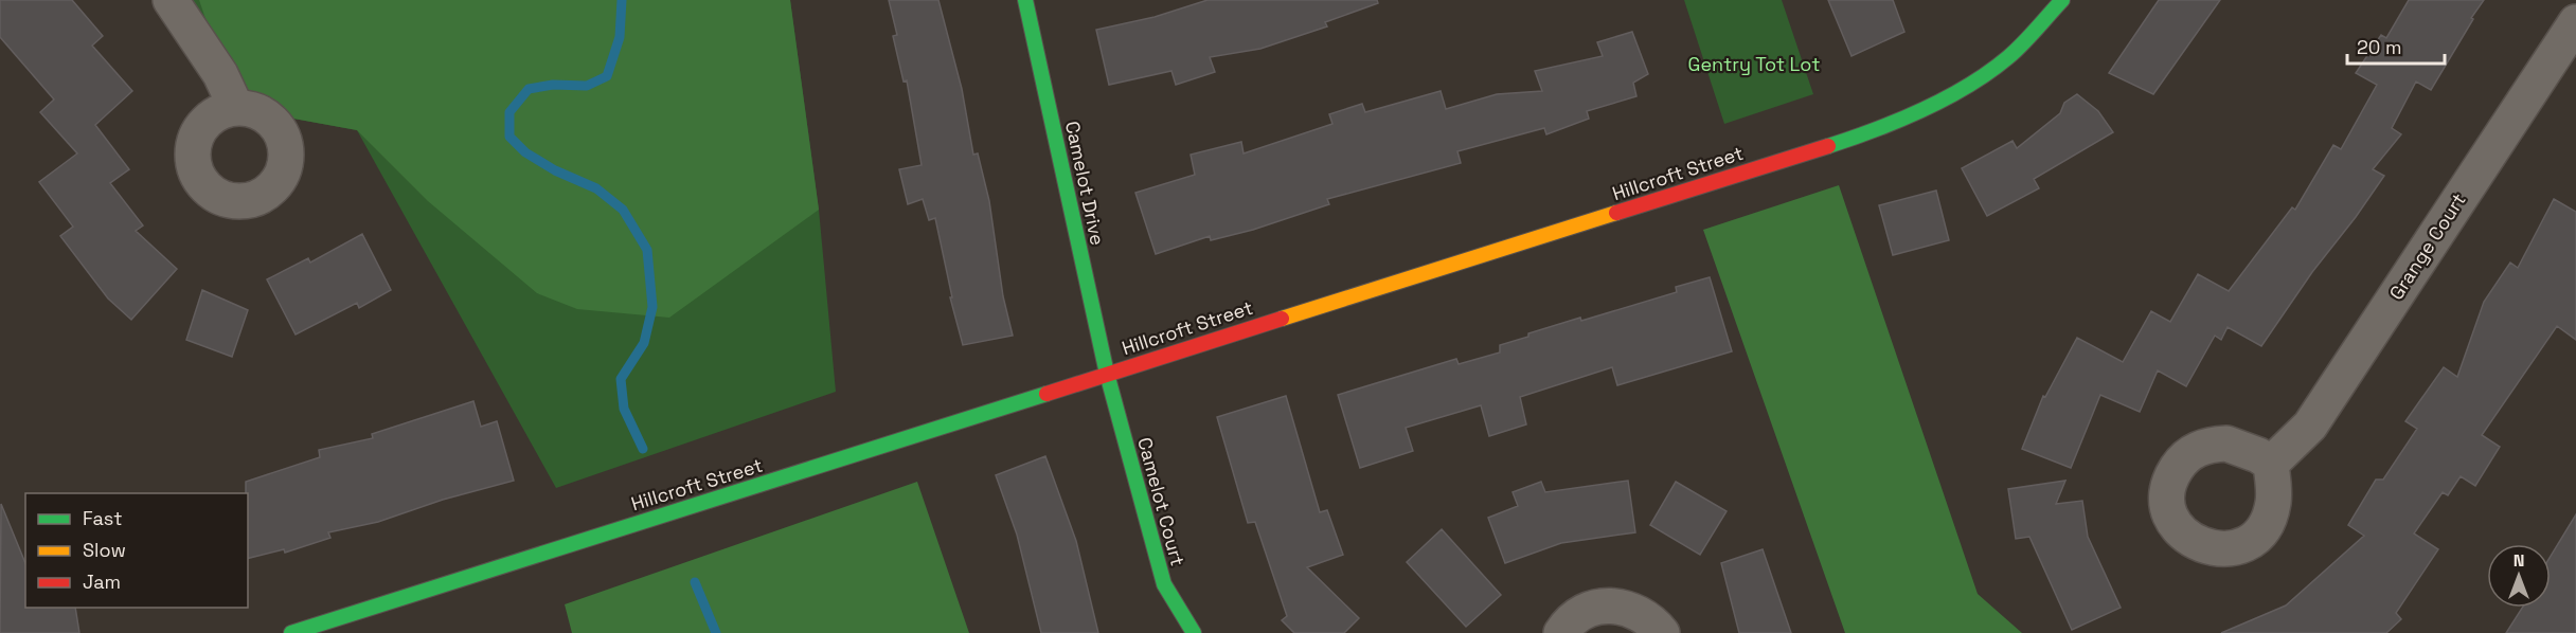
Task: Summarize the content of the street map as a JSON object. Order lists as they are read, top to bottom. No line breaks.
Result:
{"streets":{"street":["Hillcroft Street","Camelot Drive","Grange Court","Camelot Court"]},"crossings":[["Hillcroft Street","Camelot Drive"],["Hillcroft Street","Camelot Court"],["Camelot Drive","Camelot Court"]],"parks":["Gentry Tot Lot"],"legend":["Fast","Slow","Jam"],"scale_bar":"20 m","north":"top"}
